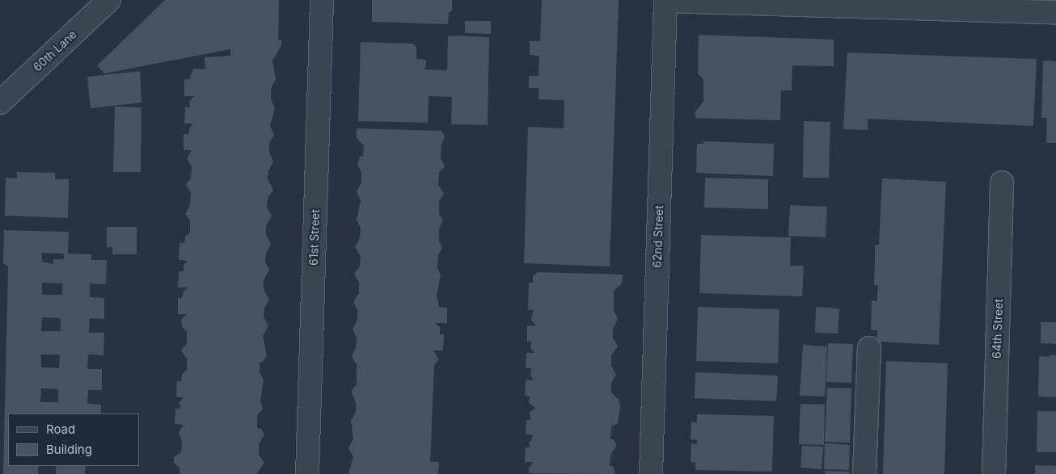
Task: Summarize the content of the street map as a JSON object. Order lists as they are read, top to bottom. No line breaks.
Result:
{"streets":{"street":["60th Lane","62nd Street","61st Street","64th Street"]},"legend":["Road","Building"]}
